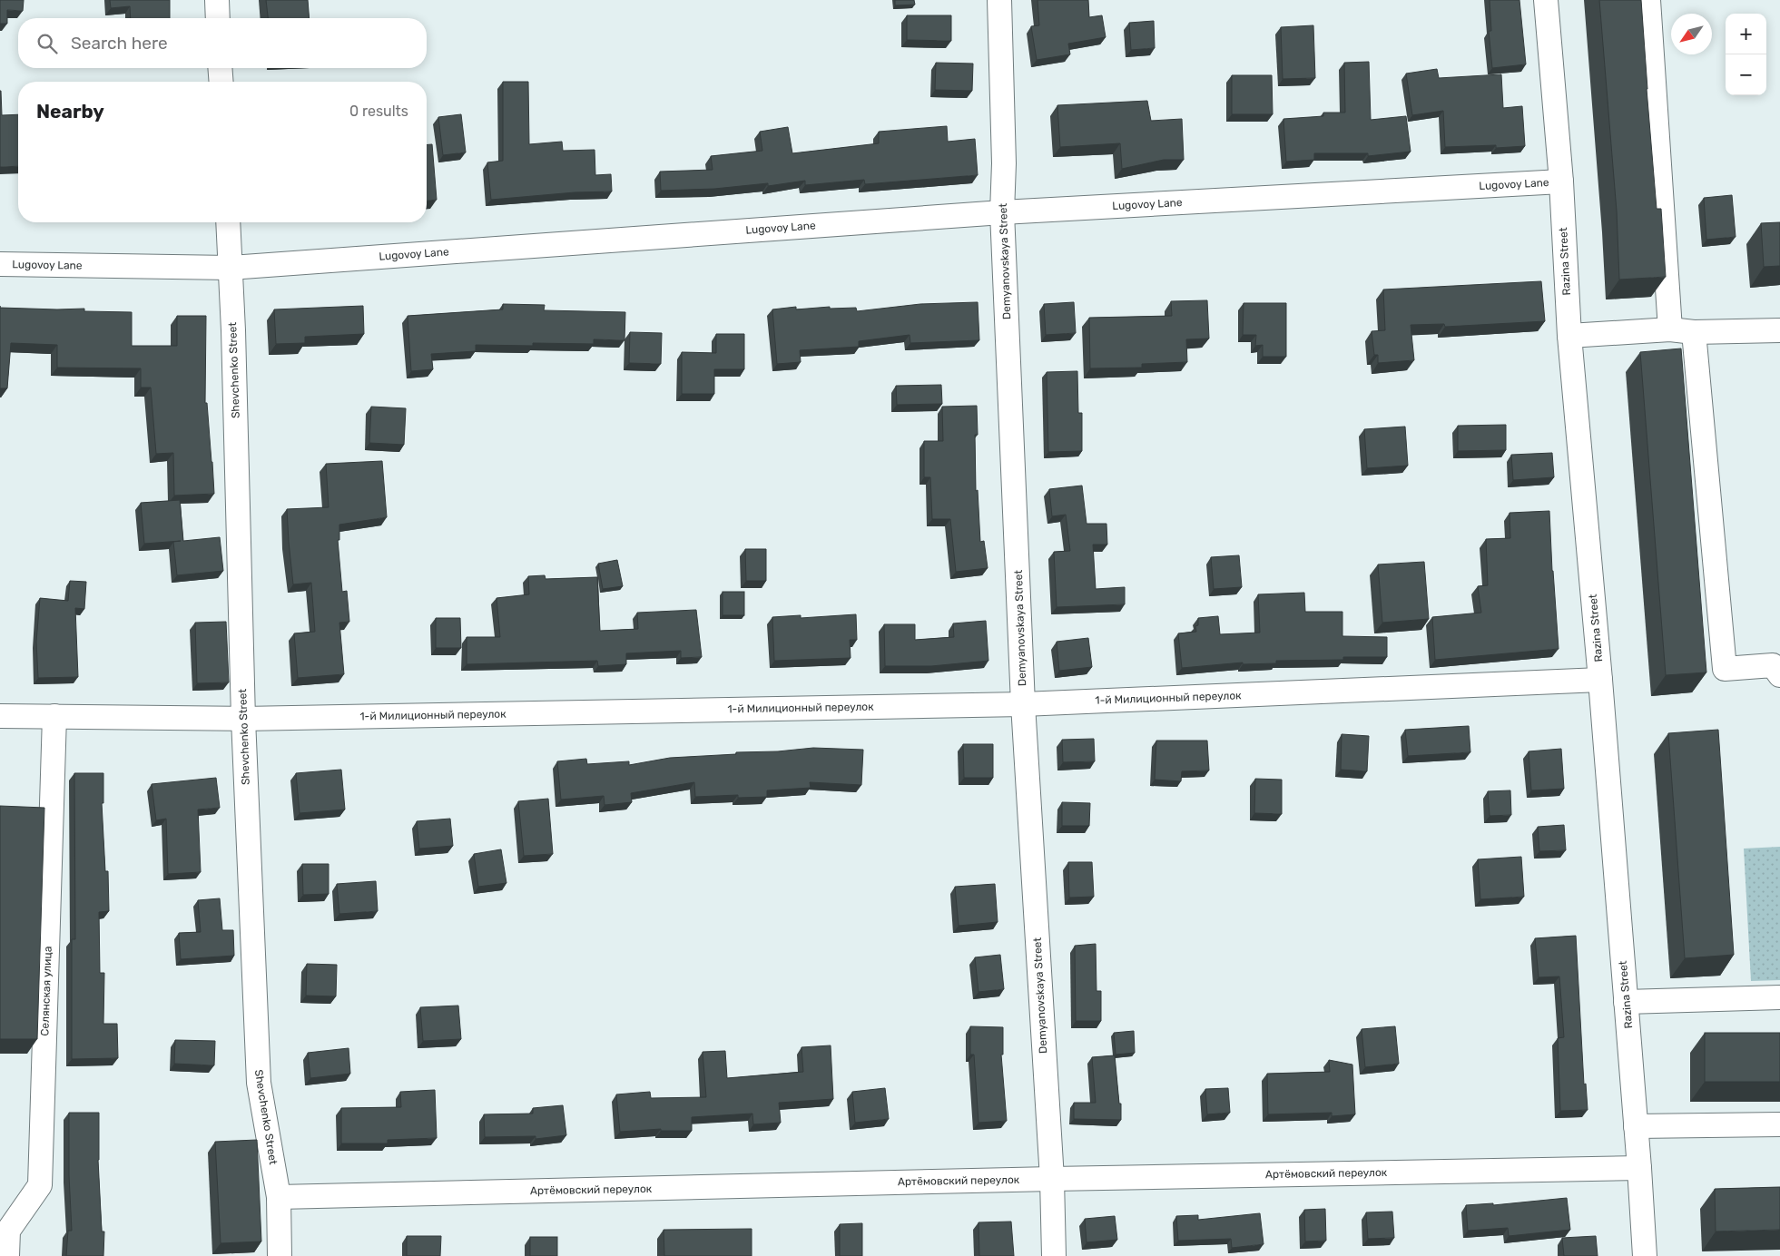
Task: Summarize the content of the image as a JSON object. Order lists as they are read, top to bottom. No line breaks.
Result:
{"streets":{"street":["Lugovoy Lane","Demyanovskaya Street","Razina Street","Shevchenko Street","1-й Милиционный переулок","Селянская улица","Артёмовский переулок"]},"crossings":[["Lugovoy Lane","Demyanovskaya Street"],["Lugovoy Lane","Razina Street"],["Lugovoy Lane","Shevchenko Street"],["Demyanovskaya Street","1-й Милиционный переулок"],["Demyanovskaya Street","Артёмовский переулок"],["Razina Street","1-й Милиционный переулок"],["Razina Street","Артёмовский переулок"],["Shevchenko Street","1-й Милиционный переулок"],["Shevchenko Street","Артёмовский переулок"],["1-й Милиционный переулок","Селянская улица"]],"north":"bottom left","page":{"map_buttons":["+","−"],"search":"Search here","heading":["Nearby","0 results"]}}
